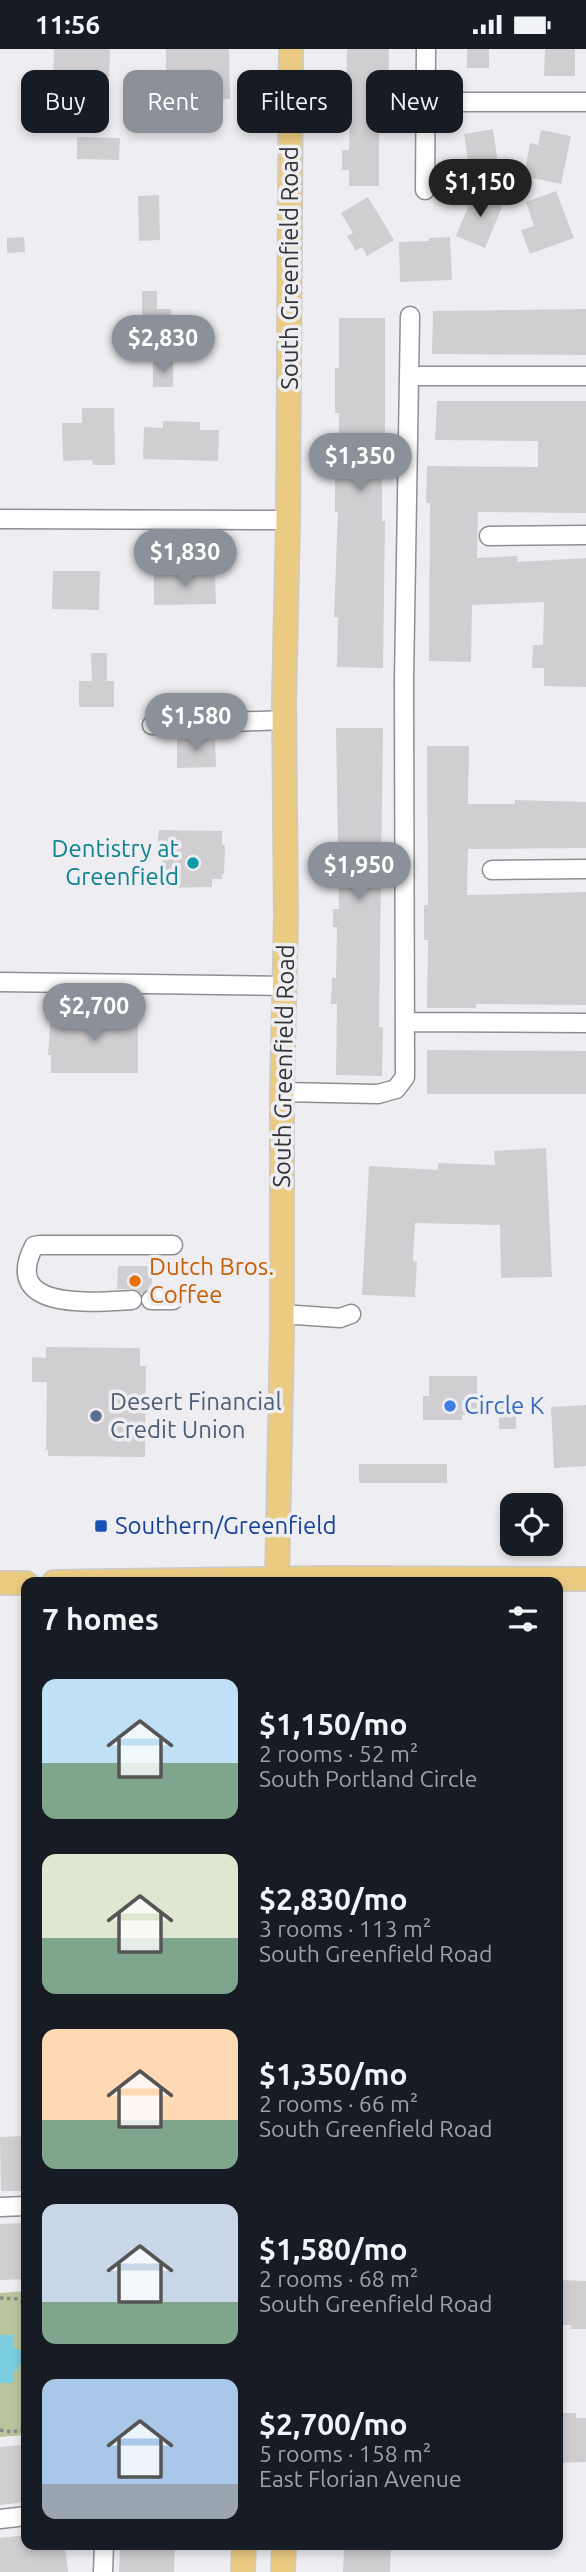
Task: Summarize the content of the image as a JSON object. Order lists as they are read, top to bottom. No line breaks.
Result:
{"streets":{"main road":["South Greenfield Road"]},"places":{"other":["Dentistry at Greenfield","Dutch Bros. Coffee","Circle K","Desert Financial Credit Union"],"transit":["Southern/Greenfield"]},"page":{"status":"11:56","chip":["Buy","Rent","Filters","New"],"price":["$1,150","$2,830","$1,350","$1,830","$1,580","$1,950","$2,700"],"heading":"7 homes","list":[{"name":"$1,150/mo","note":"2 rooms · 52 m² · South Portland Circle"},{"name":"$2,830/mo","note":"3 rooms · 113 m² · South Greenfield Road"},{"name":"$1,350/mo","note":"2 rooms · 66 m² · South Greenfield Road"},{"name":"$1,580/mo","note":"2 rooms · 68 m² · South Greenfield Road"},{"name":"$2,700/mo","note":"5 rooms · 158 m² · East Florian Avenue"}]}}
